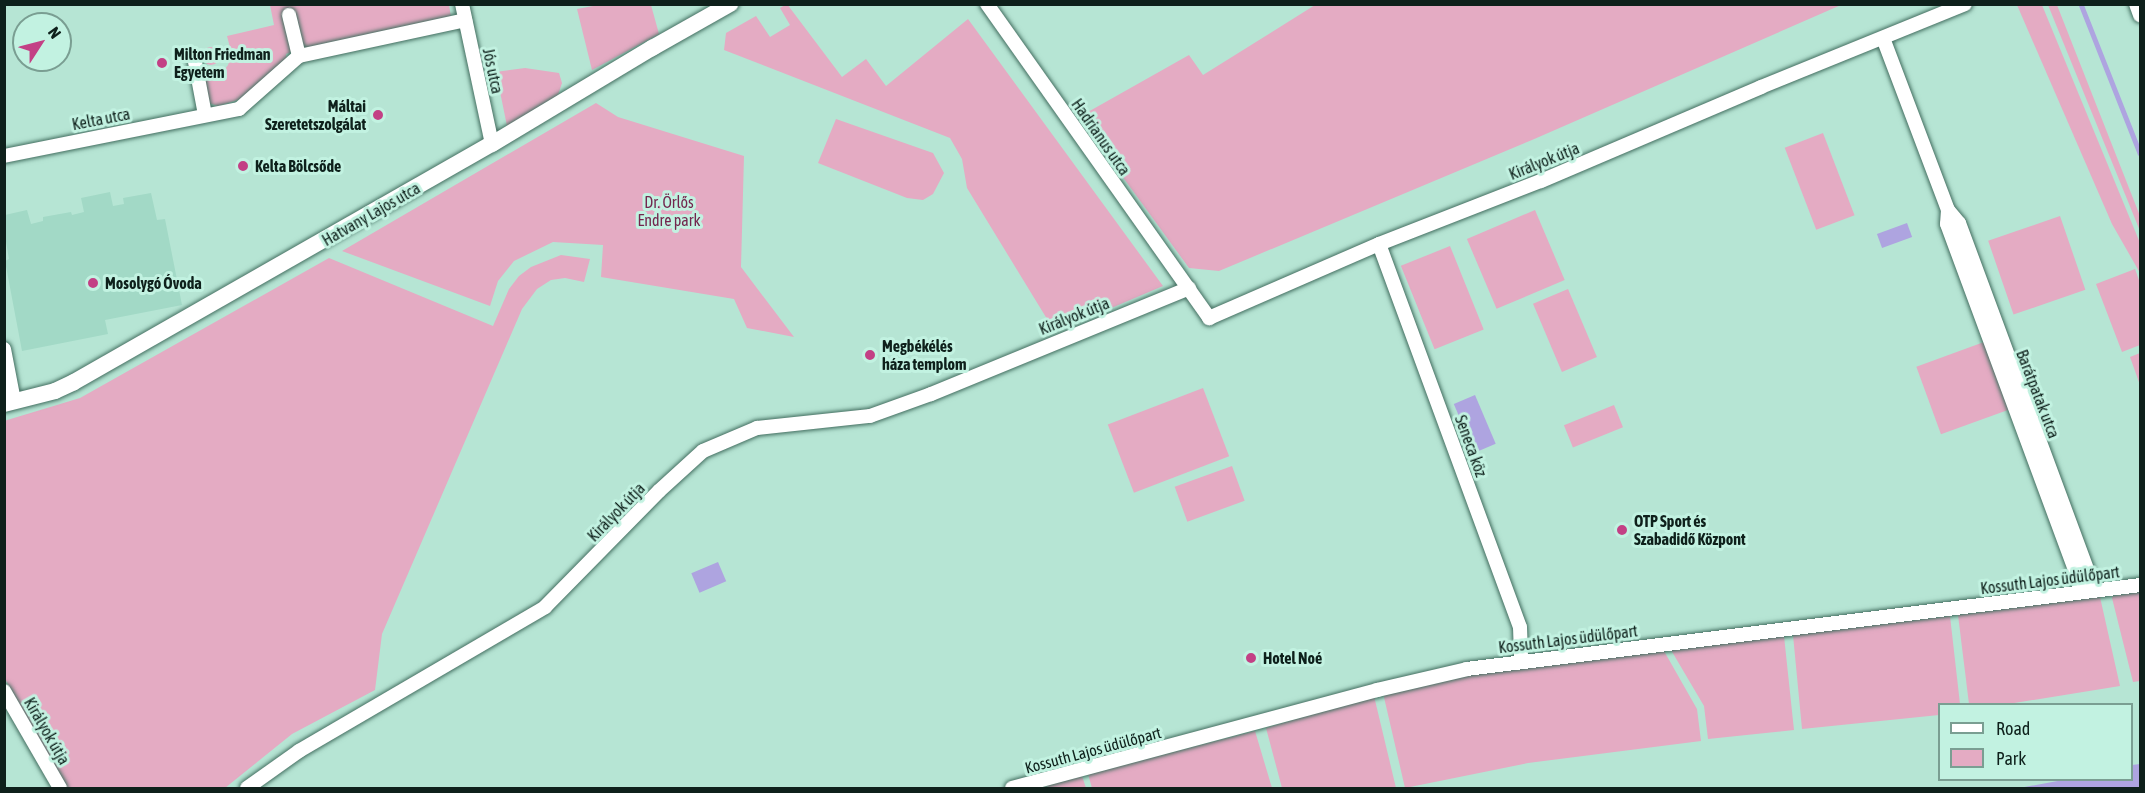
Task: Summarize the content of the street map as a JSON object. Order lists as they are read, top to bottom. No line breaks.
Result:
{"streets":{"street":["Jós utca","Kelta utca","Hadrianus utca","Királyok útja","Hatvany Lajos utca","Barátpatak utca","Seneca köz","Kossuth Lajos üdülőpart"]},"crossings":[["Jós utca","Kelta utca"],["Jós utca","Hatvany Lajos utca"],["Hadrianus utca","Királyok útja"],["Királyok útja","Barátpatak utca"],["Királyok útja","Seneca köz"],["Barátpatak utca","Kossuth Lajos üdülőpart"],["Seneca köz","Kossuth Lajos üdülőpart"]],"parks":["Dr. Örlős Endre park"],"places":["Milton Friedman Egyetem","Máltai Szeretetszolgálat","Kelta Bölcsőde","Mosolygó Óvoda","Megbékélés háza templom","OTP Sport és Szabadidő Központ","Hotel Noé"],"legend":["Road","Park"],"north":"top right"}
